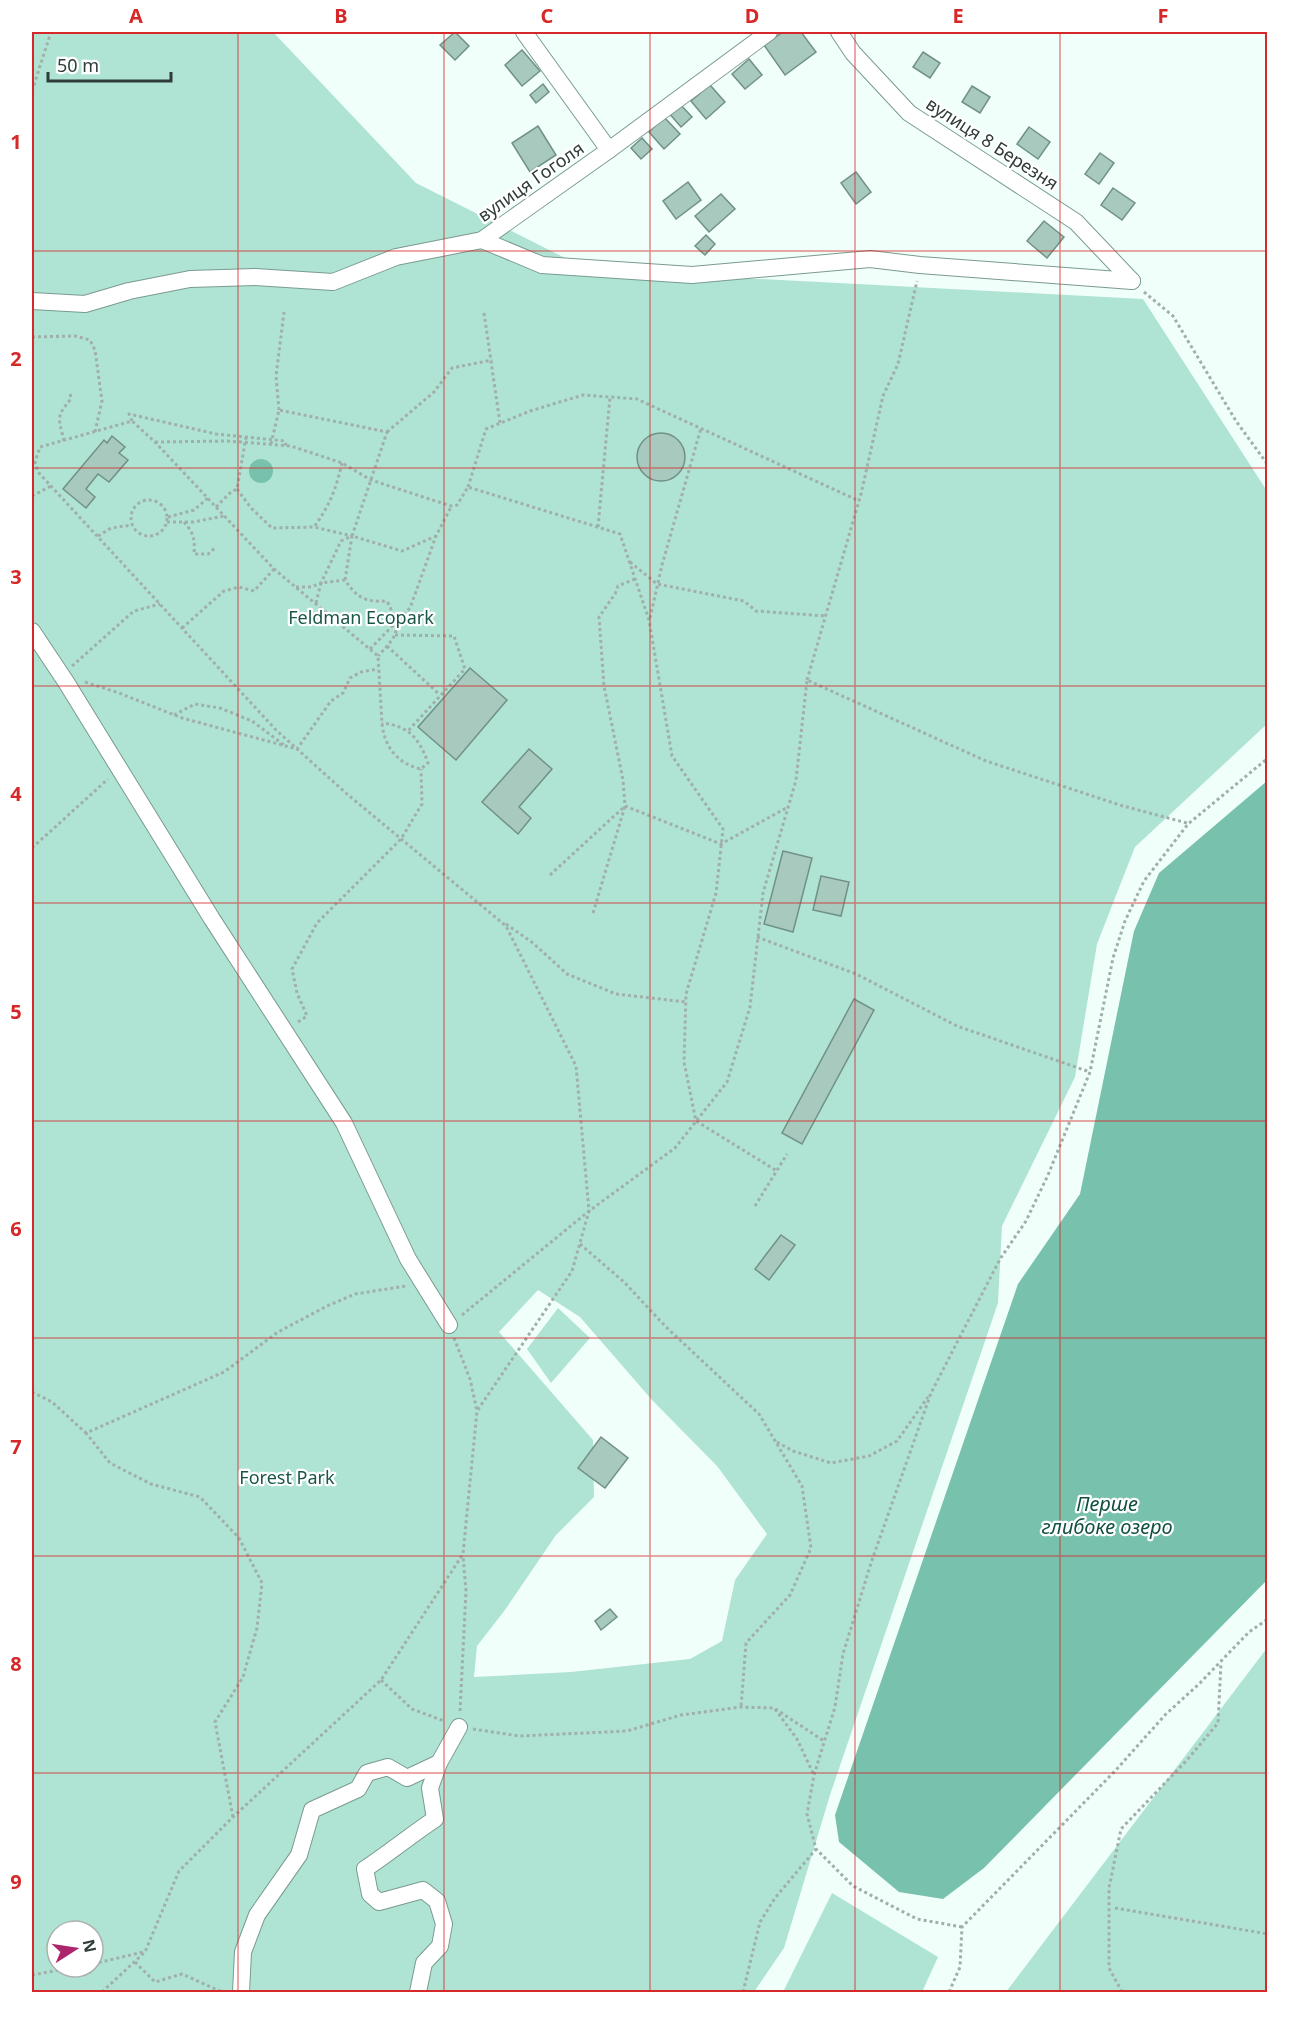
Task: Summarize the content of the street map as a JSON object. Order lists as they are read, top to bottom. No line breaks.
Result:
{"streets":{"street":["вулиця 8 Березня","вулиця Гоголя"]},"water":["Перше глибоке озеро"],"parks":["Feldman Ecopark","Forest Park"],"scale_bar":"50 m","north":"right","grid":{"columns":["A","B","C","D","E","F"],"rows":["1","2","3","4","5","6","7","8","9"]}}
